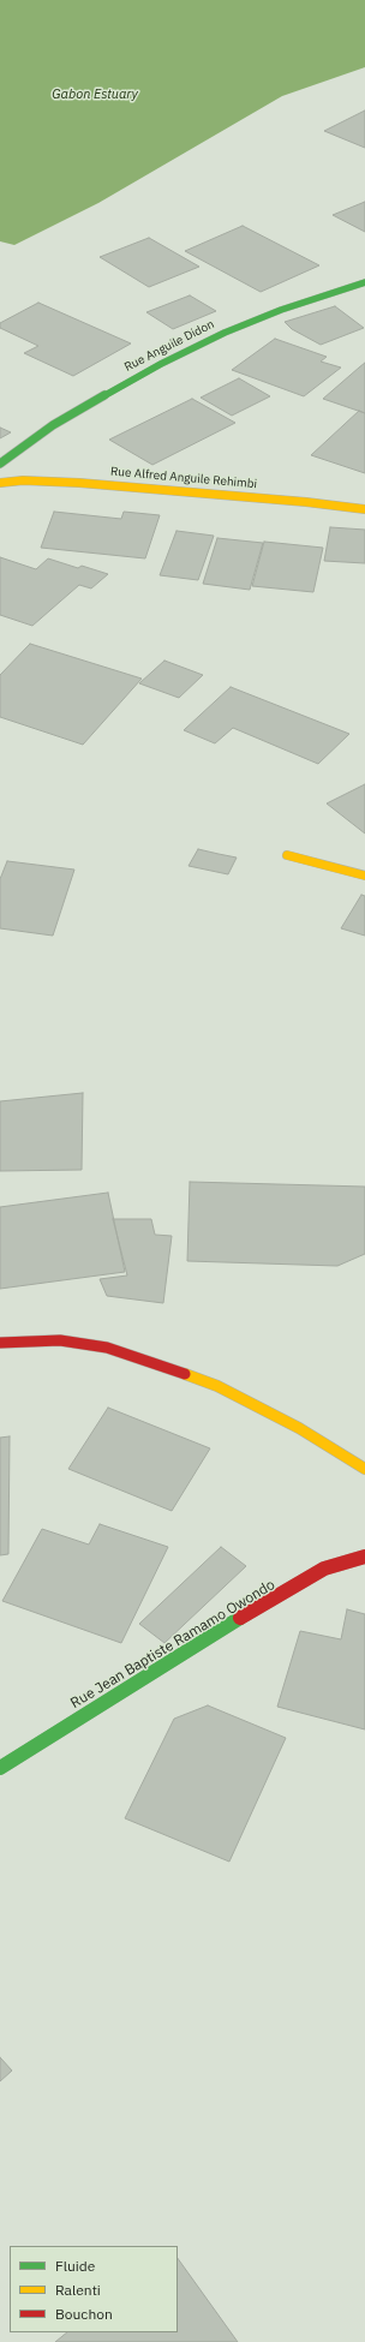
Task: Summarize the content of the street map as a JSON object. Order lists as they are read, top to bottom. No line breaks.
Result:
{"streets":{"street":["Rue Anguile Didon","Rue Alfred Anguile Rehimbi","Rue Jean Baptiste Ramamo Owondo"]},"water":["Gabon Estuary"],"legend":["Fluide","Ralenti","Bouchon"]}
